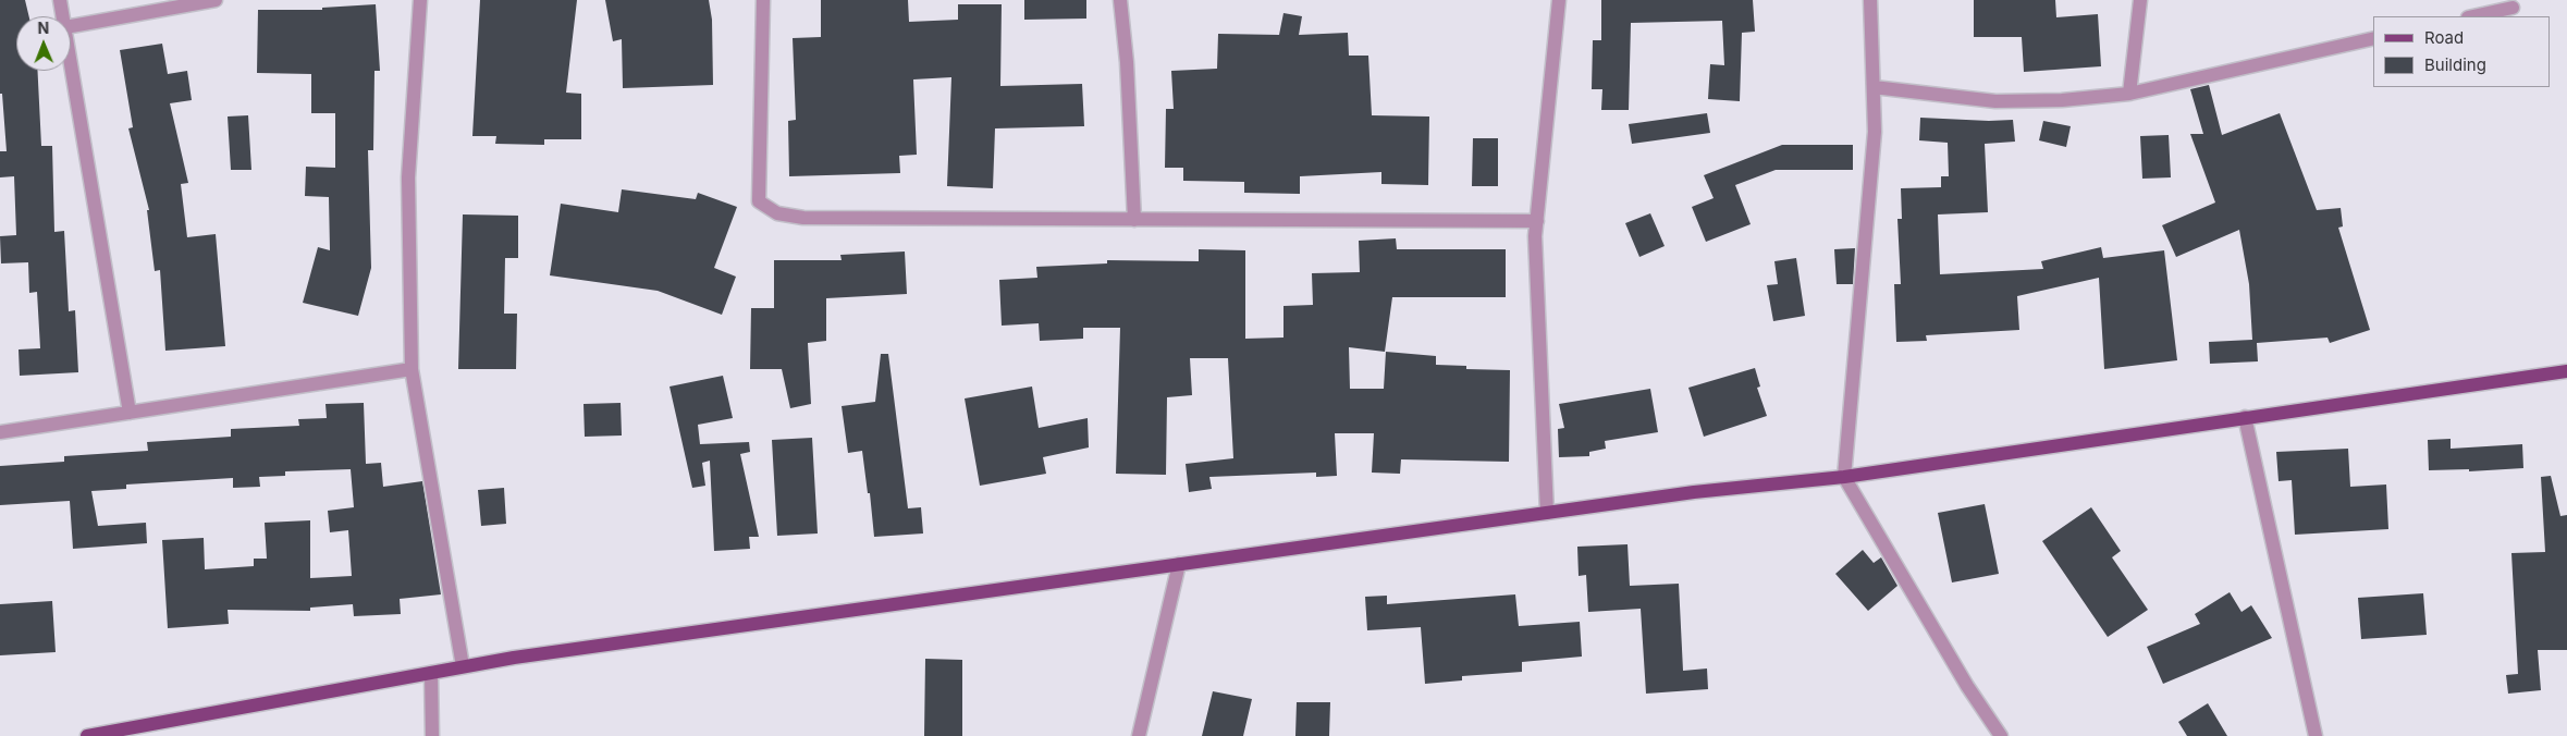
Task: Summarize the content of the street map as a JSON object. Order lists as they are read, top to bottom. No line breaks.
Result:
{"legend":["Road","Building"],"north":"top"}
